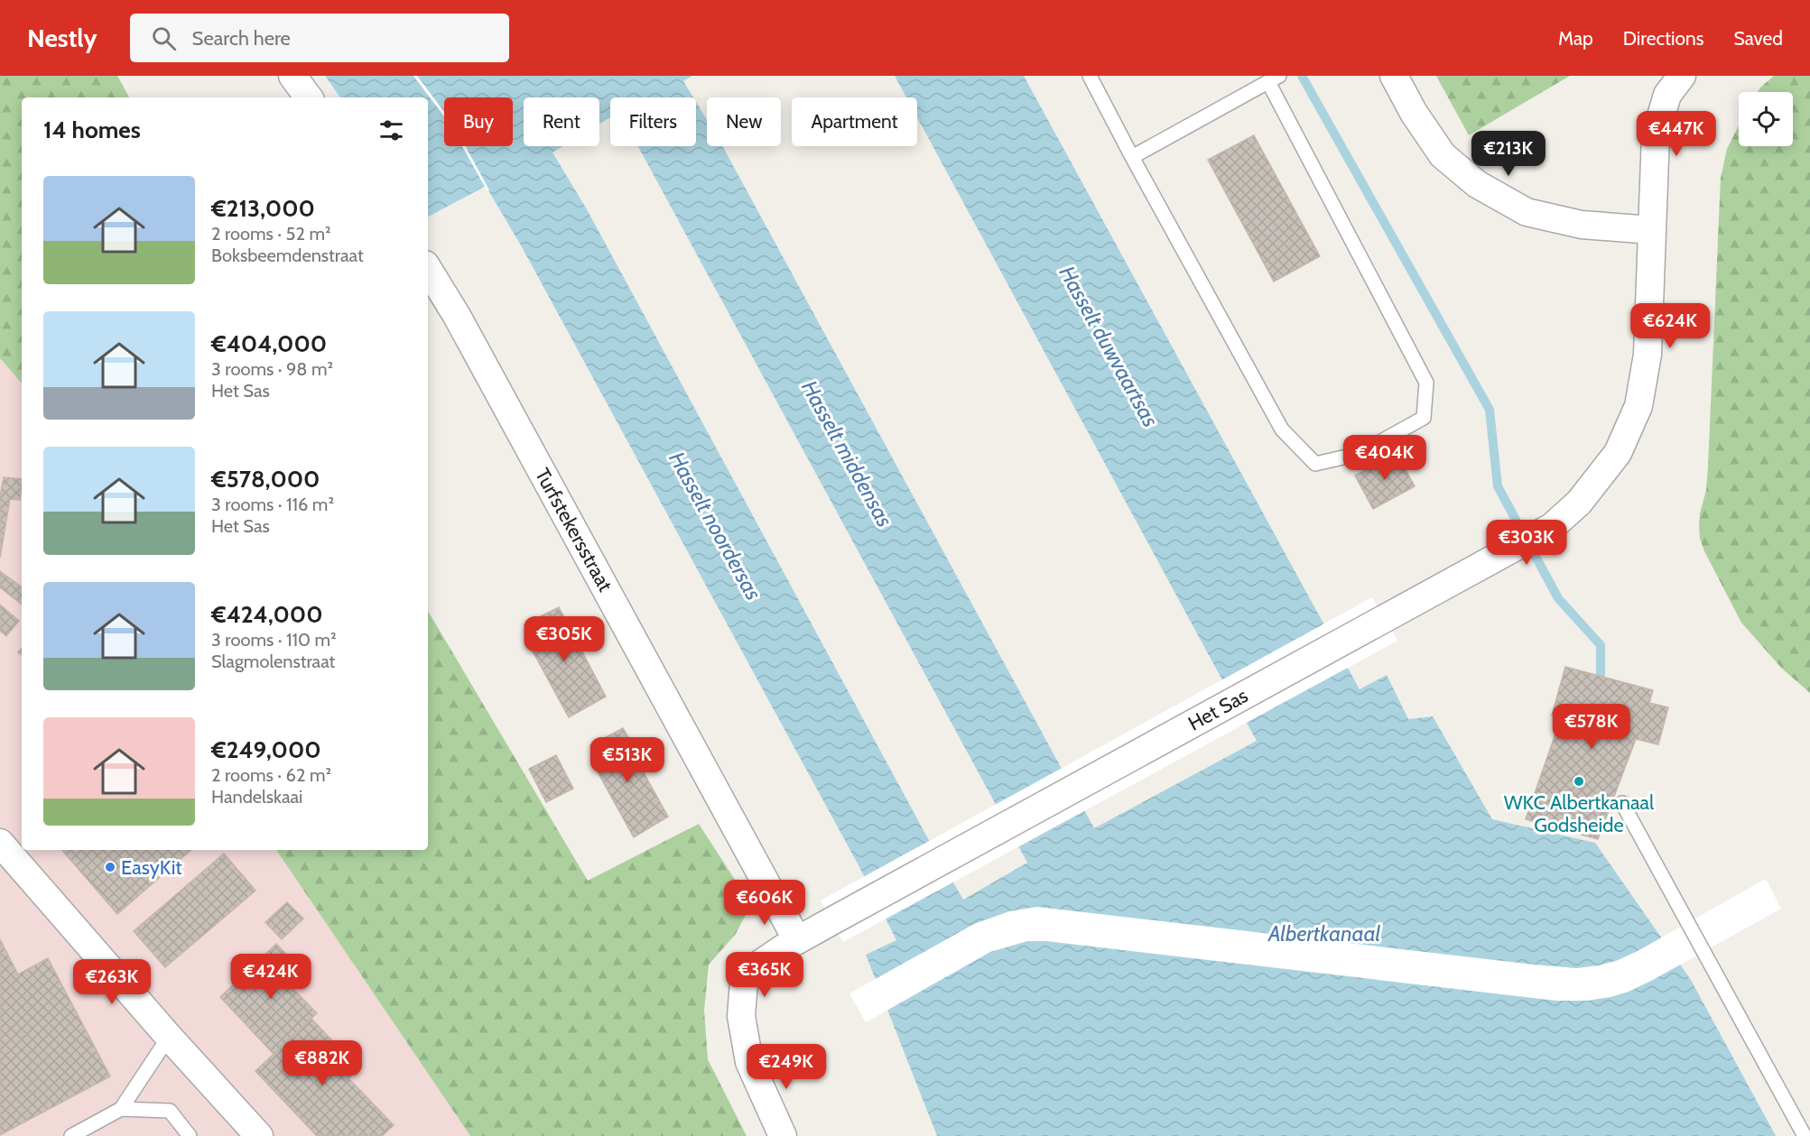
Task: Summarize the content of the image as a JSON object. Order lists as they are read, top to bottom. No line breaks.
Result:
{"streets":{"street":["Turfstekersstraat","Het Sas"]},"crossings":[["Turfstekersstraat","Het Sas"]],"water":["Hasselt duwvaartsas","Hasselt middensas","Hasselt noordersas","Albertkanaal"],"places":["WKC Albertkanaal Godsheide","EasyKit"],"page":{"header":"Nestly","search":"Search here","nav":["Map","Directions","Saved"],"chip":["Buy","Rent","Filters","New","Apartment"],"heading":"14 homes","price":["€447K","€213K","€624K","€404K","€303K","€305K","€578K","€513K","€606K","€365K","€424K","€263K","€882K","€249K"],"list":[{"name":"€213,000","note":"2 rooms · 52 m² · Boksbeemdenstraat"},{"name":"€404,000","note":"3 rooms · 98 m² · Het Sas"},{"name":"€578,000","note":"3 rooms · 116 m² · Het Sas"},{"name":"€424,000","note":"3 rooms · 110 m² · Slagmolenstraat"},{"name":"€249,000","note":"2 rooms · 62 m² · Handelskaai"}]}}
